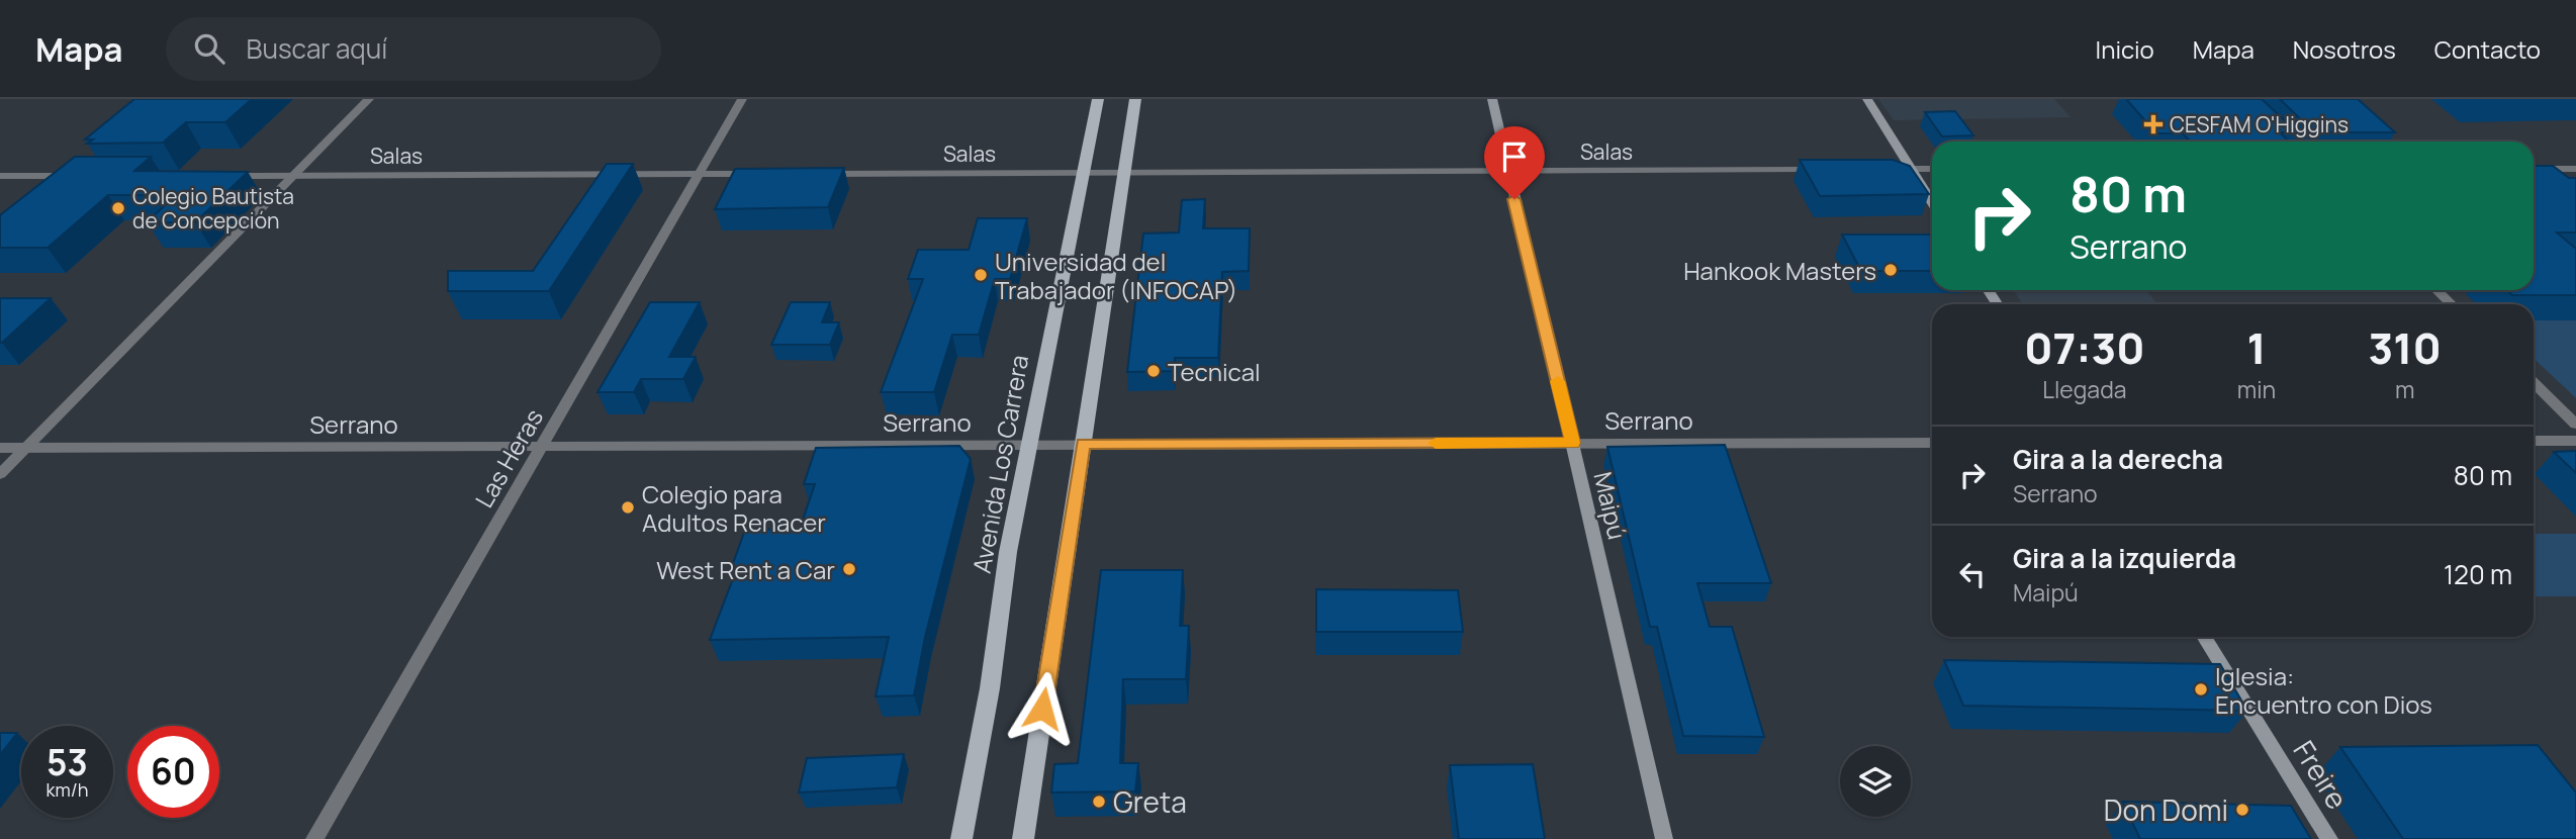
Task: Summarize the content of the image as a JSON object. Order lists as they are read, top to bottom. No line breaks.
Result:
{"streets":{"main road":["Avenida Los Carrera","Maipú","Freire"],"street":["Salas","Serrano","Las Heras"]},"crossings":[["Salas","Las Heras"],["Salas","Avenida Los Carrera"],["Salas","Maipú"],["Serrano","Las Heras"],["Serrano","Avenida Los Carrera"],["Serrano","Maipú"]],"places":{"health":["CESFAM O'Higgins"],"other":["Colegio Bautista de Concepción","Hankook Masters","Universidad del Trabajador (INFOCAP)","Tecnical","Colegio para Adultos Renacer","West Rent a Car","Iglesia: Encuentro con Dios","Greta","Don Domi"]},"page":{"header":"Mapa","search":"Buscar aquí","nav":["Inicio","Mapa","Nosotros","Contacto"],"turn":["80 m","Serrano"],"eta":["07:30","Llegada","1","min","310","m"],"list":[{"name":"Gira a la derecha","note":"Serrano","value":"80 m"},{"name":"Gira a la izquierda","note":"Maipú","value":"120 m"}],"speed":"53 km/h","limit":"60"}}
